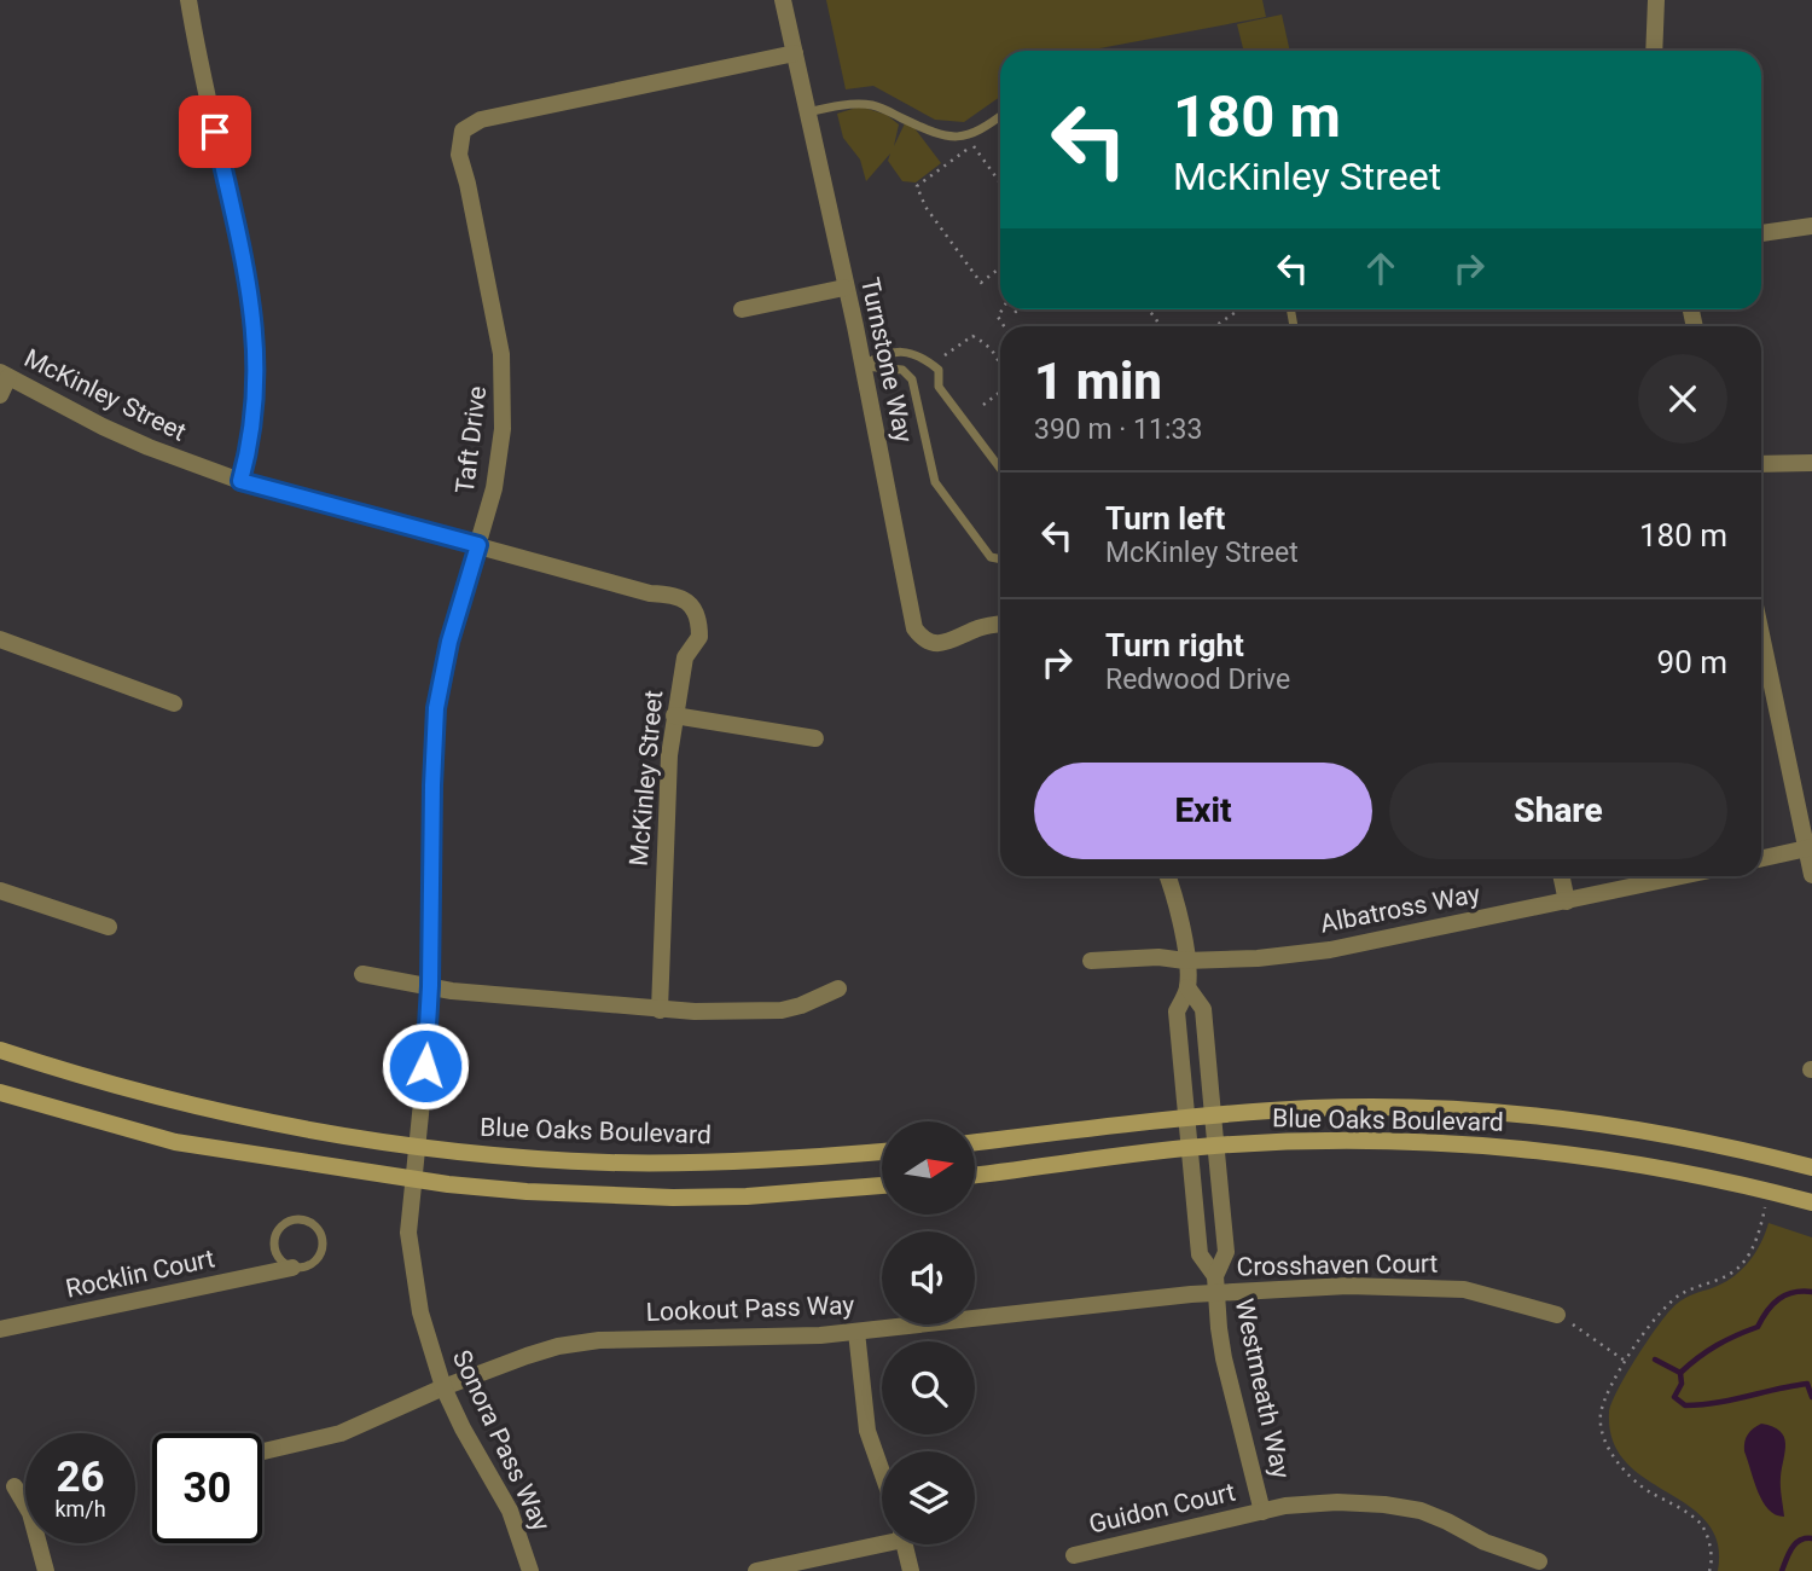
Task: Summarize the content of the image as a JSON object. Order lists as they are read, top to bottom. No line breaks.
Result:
{"streets":{"main road":["Blue Oaks Boulevard"],"street":["Turnstone Way","McKinley Street","Taft Drive","Albatross Way","Crosshaven Court","Rocklin Court","Lookout Pass Way","Westmeath Way","Sonora Pass Way","Guidon Court"]},"crossings":[["Turnstone Way","Taft Drive"],["McKinley Street","Taft Drive"],["Taft Drive","Blue Oaks Boulevard"],["Taft Drive","Sonora Pass Way"],["Blue Oaks Boulevard","Westmeath Way"],["Blue Oaks Boulevard","Sonora Pass Way"],["Crosshaven Court","Lookout Pass Way"],["Crosshaven Court","Westmeath Way"],["Lookout Pass Way","Westmeath Way"],["Lookout Pass Way","Sonora Pass Way"],["Westmeath Way","Guidon Court"]],"north":"right","page":{"turn":["180 m","McKinley Street"],"heading":["1 min","390 m · 11:33"],"list":[{"name":"Turn left","note":"McKinley Street","value":"180 m"},{"name":"Turn right","note":"Redwood Drive","value":"90 m"}],"buttons":["Exit","Share"],"speed":"26 km/h","limit":"30"}}
